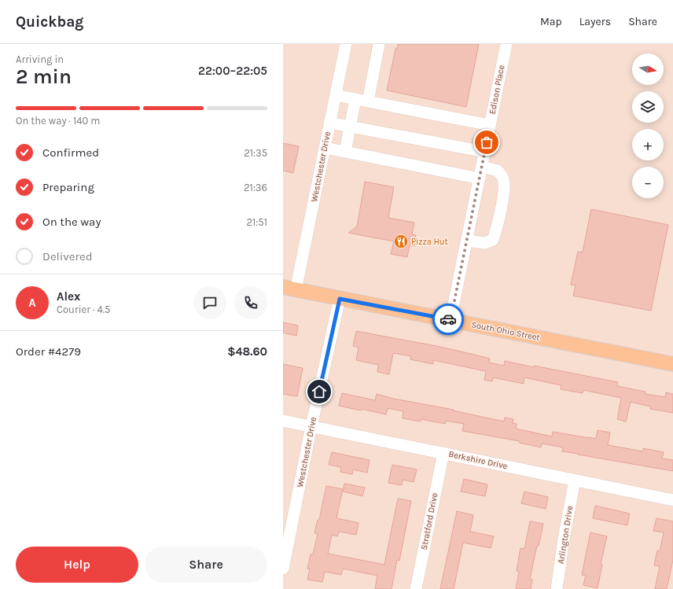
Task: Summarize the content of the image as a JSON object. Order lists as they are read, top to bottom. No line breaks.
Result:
{"streets":{"main road":["South Ohio Street"],"street":["Edison Place","Westchester Drive","Berkshire Drive","Stratford Drive","Arlington Drive"]},"crossings":[["Edison Place","South Ohio Street"],["Westchester Drive","South Ohio Street"],["Westchester Drive","Berkshire Drive"],["Berkshire Drive","Stratford Drive"],["Berkshire Drive","Arlington Drive"]],"places":{"restaurant":["Pizza Hut"]},"north":"right","page":{"header":"Quickbag","nav":["Map","Layers","Share"],"heading":["2 min","Arriving in","22:00–22:05"],"panel":["Alex","Courier · 4.5","Order #4279","$48.60"],"map_buttons":["+","−"],"bar":"On the way · 140 m","list":[["Confirmed","21:35"],["Preparing","21:36"],["On the way","21:51"],"Delivered"],"round":"A","buttons":["Help","Share"]}}
